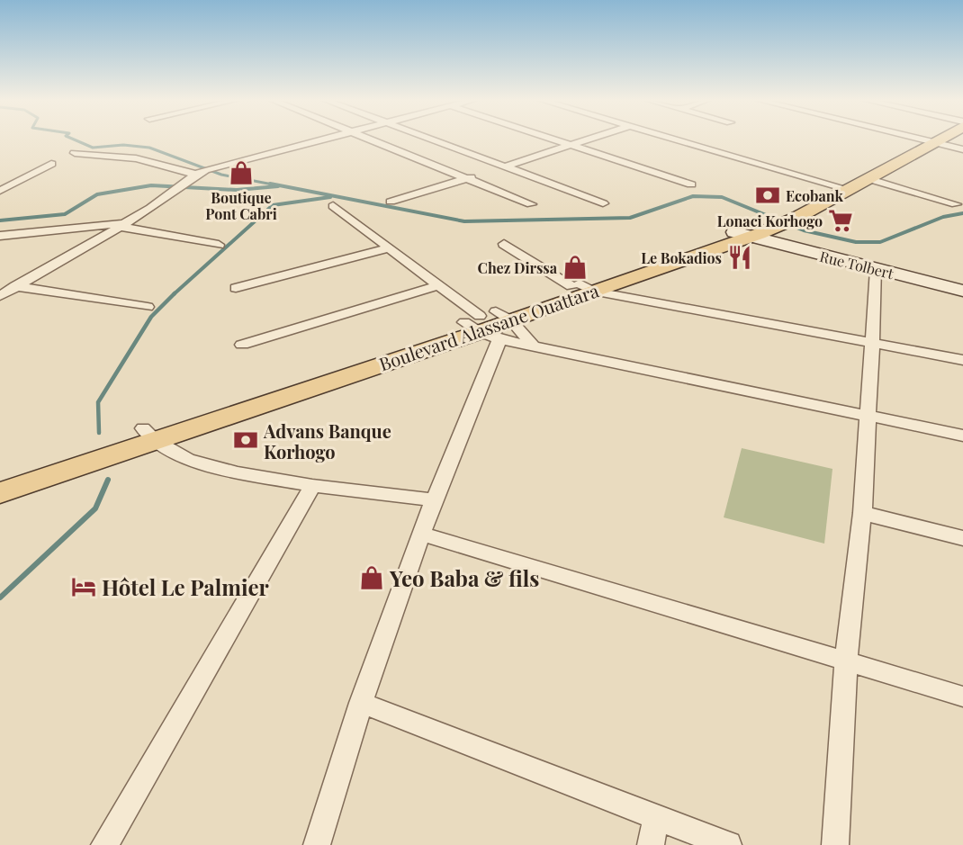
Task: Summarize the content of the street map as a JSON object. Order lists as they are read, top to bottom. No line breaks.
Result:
{"streets":{"main road":["Boulevard Alassane Ouattara"],"street":["Rue Tolbert"]},"crossings":[["Rue Tolbert","Boulevard Alassane Ouattara"]],"places":{"shop":["Boutique Pont Cabri","Chez Dirssa","Yeo Baba & fils"],"bank":["Ecobank","Advans Banque Korhogo"],"supermarket":["Lonaci Korhogo"],"restaurant":["Le Bokadios"],"hotel":["Hôtel Le Palmier"]}}
